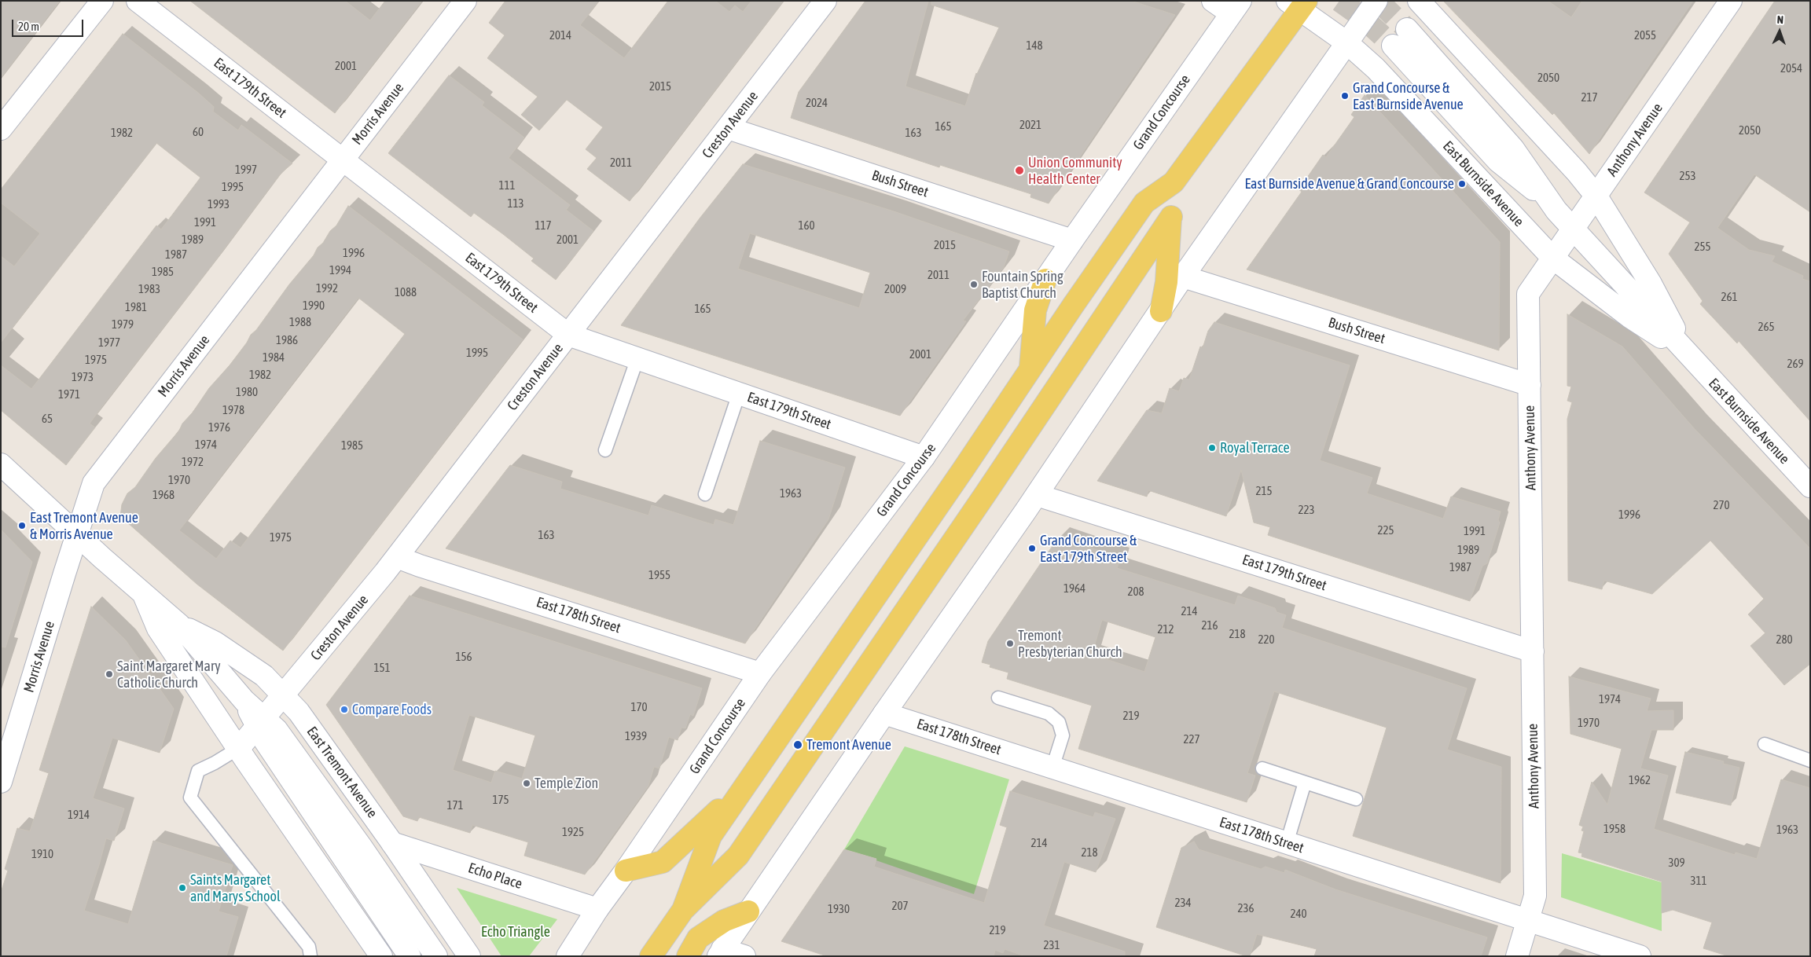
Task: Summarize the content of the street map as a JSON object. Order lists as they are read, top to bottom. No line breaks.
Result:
{"streets":{"street":["East 179th Street","Grand Concourse","Morris Avenue","Creston Avenue","Anthony Avenue","Bush Street","East Burnside Avenue","East 178th Street","East Tremont Avenue","Echo Place"]},"crossings":[["East 179th Street","Grand Concourse"],["East 179th Street","Morris Avenue"],["East 179th Street","Creston Avenue"],["East 179th Street","Anthony Avenue"],["Grand Concourse","Bush Street"],["Grand Concourse","East 178th Street"],["Grand Concourse","Echo Place"],["Morris Avenue","East Tremont Avenue"],["Creston Avenue","Bush Street"],["Creston Avenue","East 178th Street"],["Creston Avenue","East Tremont Avenue"],["Anthony Avenue","Bush Street"],["Anthony Avenue","East Burnside Avenue"],["Anthony Avenue","East 178th Street"],["East Tremont Avenue","Echo Place"]],"parks":["Echo Triangle"],"places":["Grand Concourse & East Burnside Avenue","Union Community Health Center","East Burnside Avenue & Grand Concourse","Fountain Spring Baptist Church","Royal Terrace","East Tremont Avenue & Morris Avenue","Grand Concourse & East 179th Street","Tremont Presbyterian Church","Saint Margaret Mary Catholic Church","Compare Foods","Tremont Avenue","Temple Zion","Saints Margaret and Marys School"],"house_numbers":["2014","2055","148","2001","2054","2050","2015","217","2024","2021","165","2050","60","1982","163","2011","1997","253","111","1995","113","1993","1991","117","160","1989","2001","2015","255","1996","1987","1994","1985","2011","1992","1983","2009","1088","261","1990","1981","165","1988","1979","265","1986","1977","1995","2001","1984","1975","269","1982","1973","1980","1971","1978","65","1976","1974","1985","1972","1970","215","1963","1968","270","223","1996","225","1991","163","1975","1989","1987","1955","1964","208","214","216","212","218","220","280","156","151","1974","170","219","1970","1939","227","1962","175","171","1914","1958","1963","1925","214","218","1910","309","311","234","207","236","1930","240","219","231"],"scale_bar":"20 m","north":"top"}
